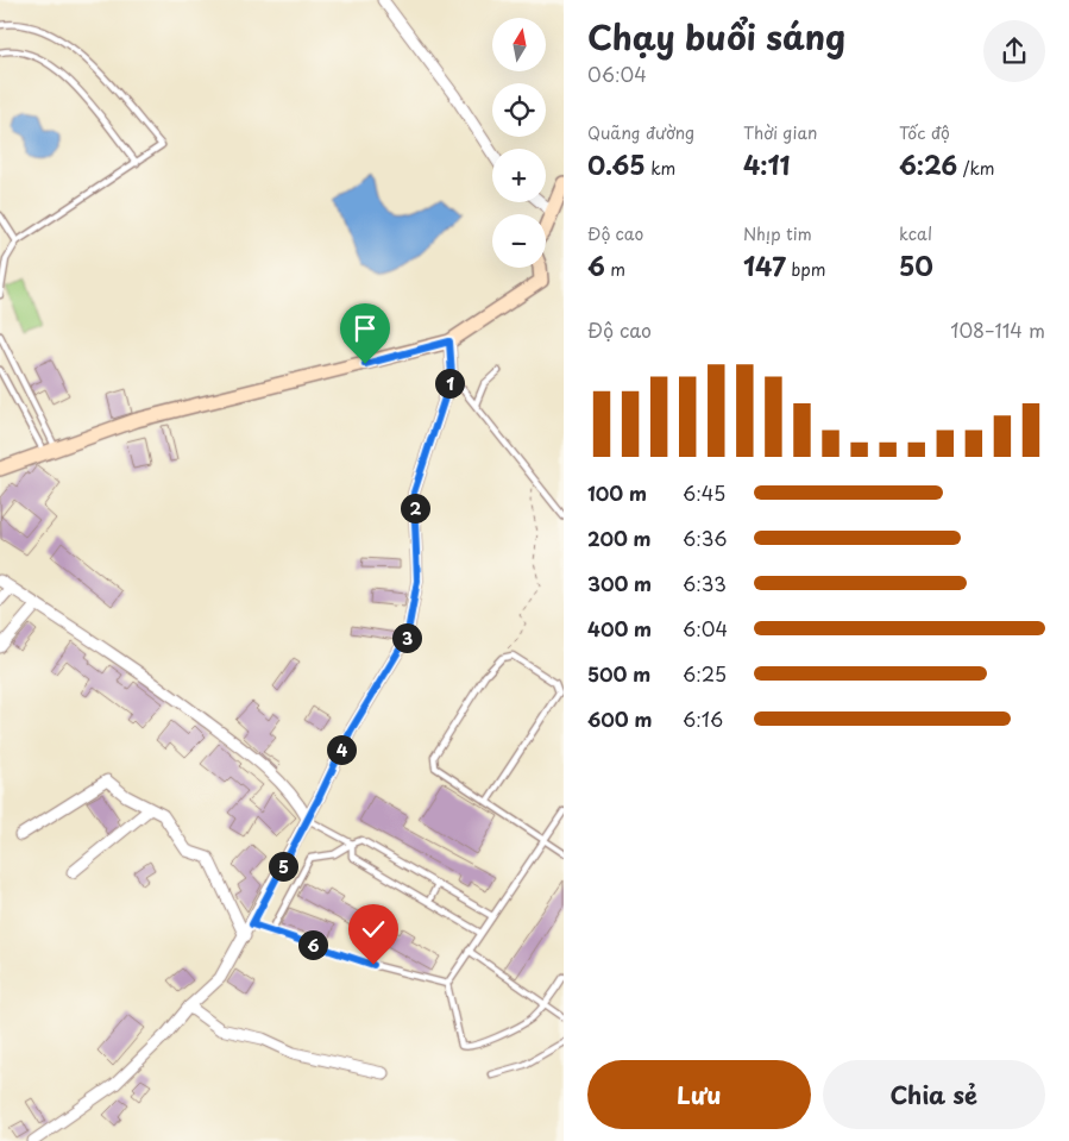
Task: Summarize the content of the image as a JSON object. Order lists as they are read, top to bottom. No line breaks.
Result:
{"north":"top","page":{"heading":["Chạy buổi sáng","06:04"],"map_buttons":["+","−"],"stats":[["Quãng đường","0.65 km"],["Thời gian","4:11"],["Tốc độ","6:26 /km"],["Độ cao","6 m"],["Nhịp tim","147 bpm"],["kcal","50"]],"chart":["Độ cao","108–114 m"],"pins":["1","2","3","4","5","6"],"list":[{"name":"100 m","note":"6:45"},{"name":"200 m","note":"6:36"},{"name":"300 m","note":"6:33"},{"name":"400 m","note":"6:04"},{"name":"500 m","note":"6:25"},{"name":"600 m","note":"6:16"}],"buttons":["Lưu","Chia sẻ"]}}
